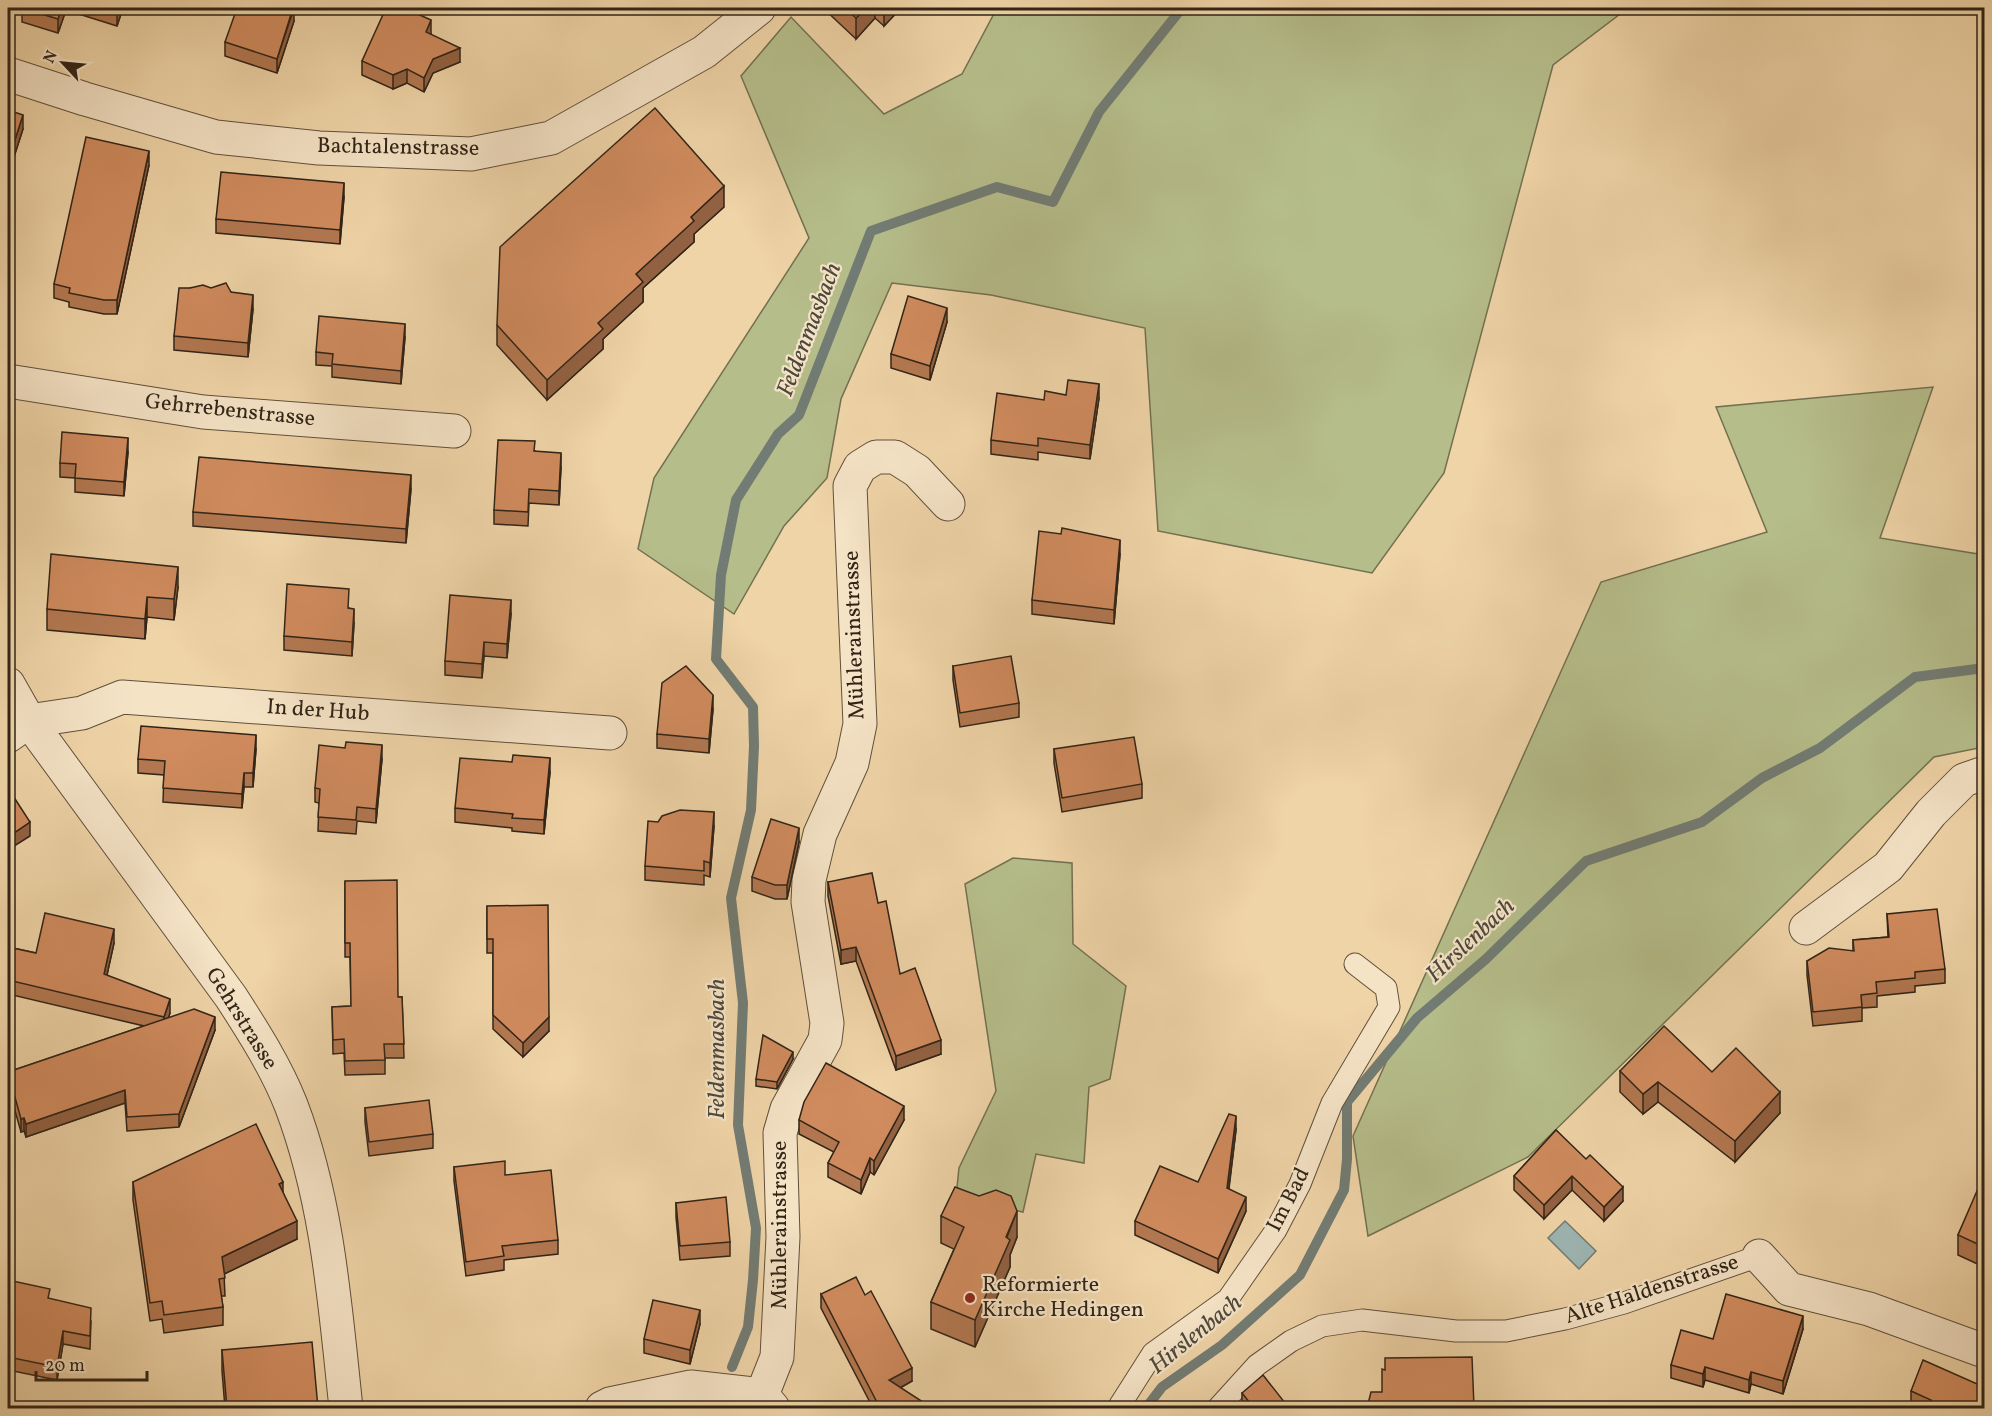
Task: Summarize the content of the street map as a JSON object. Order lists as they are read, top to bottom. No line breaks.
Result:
{"streets":{"street":["Bachtalenstrasse","Gehrrebenstrasse","Mühlerainstrasse","In der Hub","Gehrstrasse"],"lane":["Im Bad","Alte Haldenstrasse"]},"crossings":[["In der Hub","Gehrstrasse"]],"water":["Feldenmasbach","Hirslenbach"],"places":["Reformierte Kirche Hedingen"],"scale_bar":"20 m","north":"top left"}
